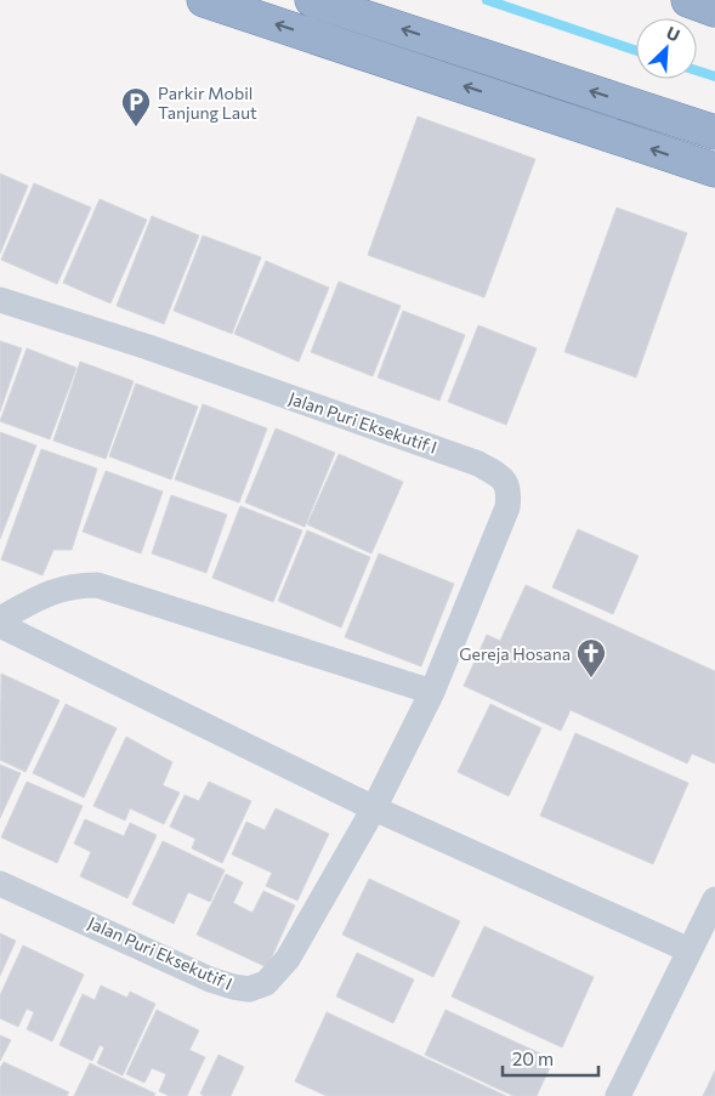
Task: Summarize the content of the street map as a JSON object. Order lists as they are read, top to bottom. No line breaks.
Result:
{"streets":{"street":["Jalan Puri Eksekutif I"]},"places":{"parking":["Parkir Mobil Tanjung Laut"],"church":["Gereja Hosana"]},"scale_bar":"20 m","north":"top right"}
